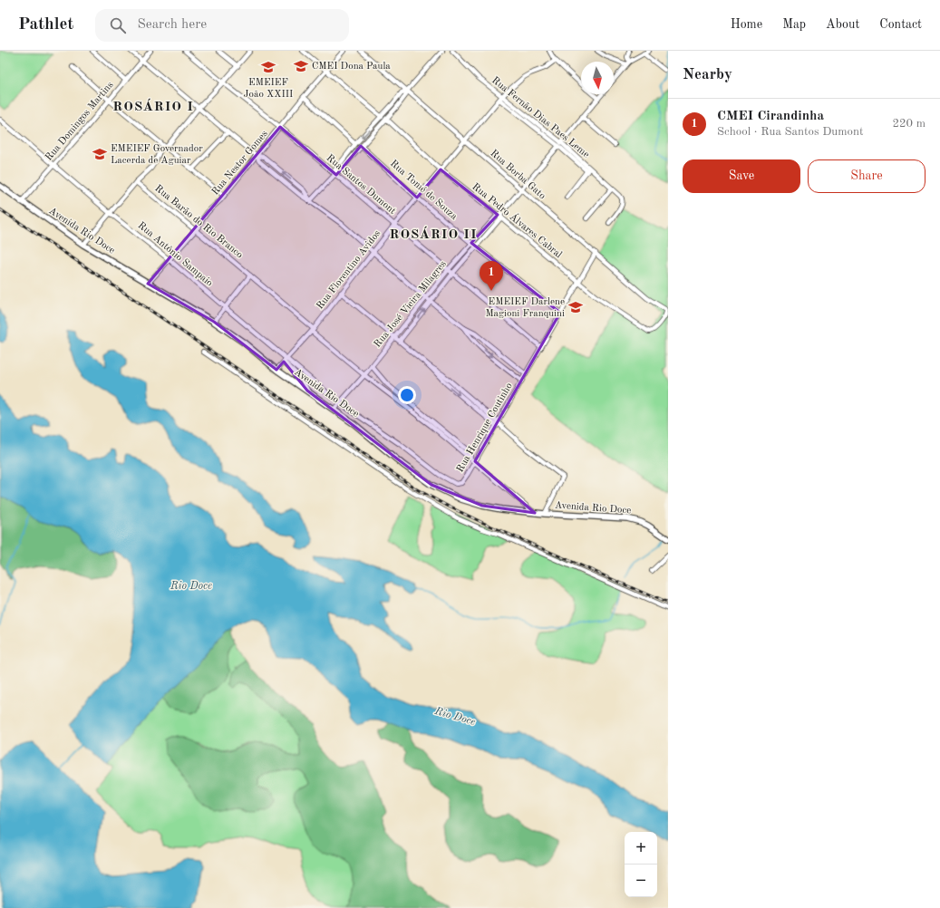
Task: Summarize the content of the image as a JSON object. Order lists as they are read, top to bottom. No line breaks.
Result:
{"streets":{"street":["Rua Fernão Dias Paes Leme","Rua Domingos Martins","Rua Nestor Gomes","Rua Borba Gato","Rua Santos Dumont","Rua Tomé de Souza","Rua Pedro Álvares Cabral","Rua Barão do Rio Branco","Avenida Rio Doce","Rua Antônio Sampaio","Rua Florentino Avidos","Rua José Vieira Milagres","Rua Henrique Coutinho"]},"crossings":[["Rua Fernão Dias Paes Leme","Rua Florentino Avidos"],["Rua Fernão Dias Paes Leme","Rua José Vieira Milagres"],["Rua Domingos Martins","Avenida Rio Doce"],["Rua Domingos Martins","Rua Antônio Sampaio"],["Rua Nestor Gomes","Rua Santos Dumont"],["Rua Nestor Gomes","Rua Pedro Álvares Cabral"],["Rua Nestor Gomes","Rua Barão do Rio Branco"],["Rua Nestor Gomes","Avenida Rio Doce"],["Rua Nestor Gomes","Rua Antônio Sampaio"],["Rua Borba Gato","Rua Pedro Álvares Cabral"],["Rua Borba Gato","Rua Florentino Avidos"],["Rua Borba Gato","Rua José Vieira Milagres"],["Rua Borba Gato","Rua Henrique Coutinho"],["Rua Santos Dumont","Rua Florentino Avidos"],["Rua Santos Dumont","Rua José Vieira Milagres"],["Rua Santos Dumont","Rua Henrique Coutinho"],["Rua Tomé de Souza","Rua Florentino Avidos"],["Rua Tomé de Souza","Rua José Vieira Milagres"],["Rua Tomé de Souza","Rua Henrique Coutinho"],["Rua Pedro Álvares Cabral","Rua Florentino Avidos"],["Rua Pedro Álvares Cabral","Rua José Vieira Milagres"],["Rua Pedro Álvares Cabral","Rua Henrique Coutinho"],["Rua Barão do Rio Branco","Rua Florentino Avidos"],["Avenida Rio Doce","Rua Florentino Avidos"],["Avenida Rio Doce","Rua José Vieira Milagres"],["Rua Antônio Sampaio","Rua Florentino Avidos"],["Rua Antônio Sampaio","Rua José Vieira Milagres"],["Rua Antônio Sampaio","Rua Henrique Coutinho"],["Rua José Vieira Milagres","Rua Henrique Coutinho"]],"districts":["ROSÁRIO I","ROSÁRIO II"],"water":["Rio Doce"],"places":{"school or university":["CMEI Dona Paula","EMEIEF João XXIII","EMEIEF Governador Lacerda de Aguiar","EMEIEF Darlene Magioni Franquini"]},"north":"bottom","page":{"header":"Pathlet","search":"Search here","nav":["Home","Map","About","Contact"],"heading":"Nearby","list":[{"mark":"1","name":"CMEI Cirandinha","note":"School · Rua Santos Dumont","value":"220 m"}],"buttons":["Save","Share"],"pins":"1","map_buttons":["+","−"]}}
